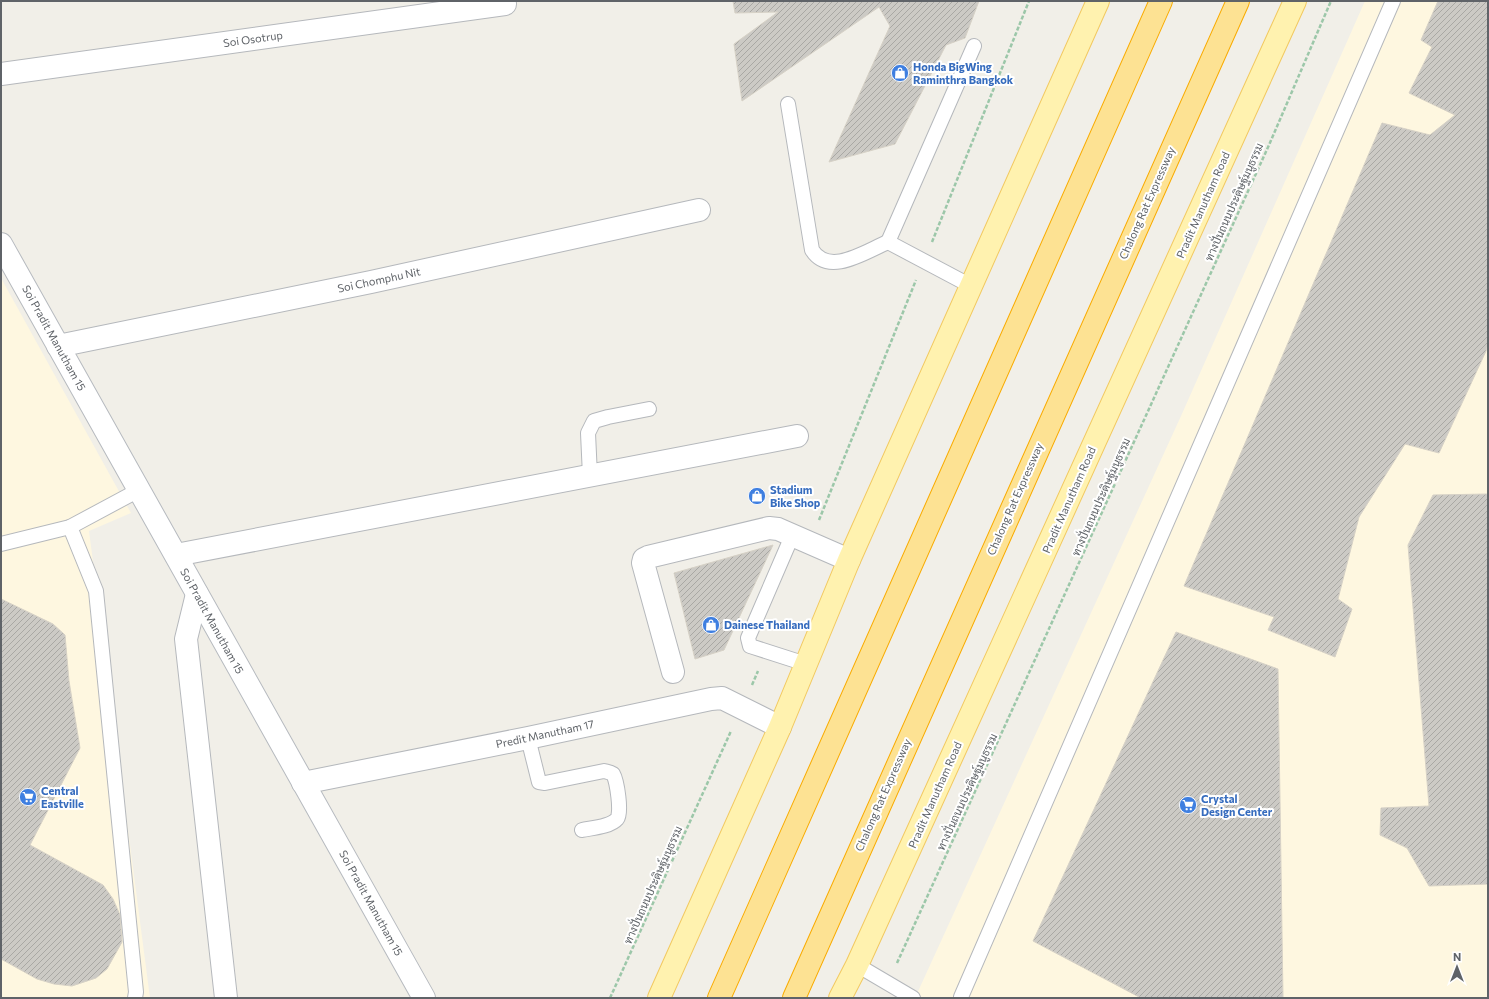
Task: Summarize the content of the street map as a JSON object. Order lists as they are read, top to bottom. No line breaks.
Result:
{"streets":{"highway":["Chalong Rat Expressway"],"main road":["Pradit Manutham Road"],"street":["Soi Osotrup","Soi Chomphu Nit","Soi Pradit Manutham 15","Predit Manutham 17"],"path":["ทางปั่นถนนประดิษฐ์มนูธรรม"]},"crossings":[["ทางปั่นถนนประดิษฐ์มนูธรรม","Predit Manutham 17"],["Soi Chomphu Nit","Soi Pradit Manutham 15"],["Soi Pradit Manutham 15","Predit Manutham 17"]],"places":{"shop":["Honda BigWing Raminthra Bangkok","Stadium Bike Shop","Dainese Thailand"],"supermarket":["Central Eastville","Crystal Design Center"]},"north":"top"}
